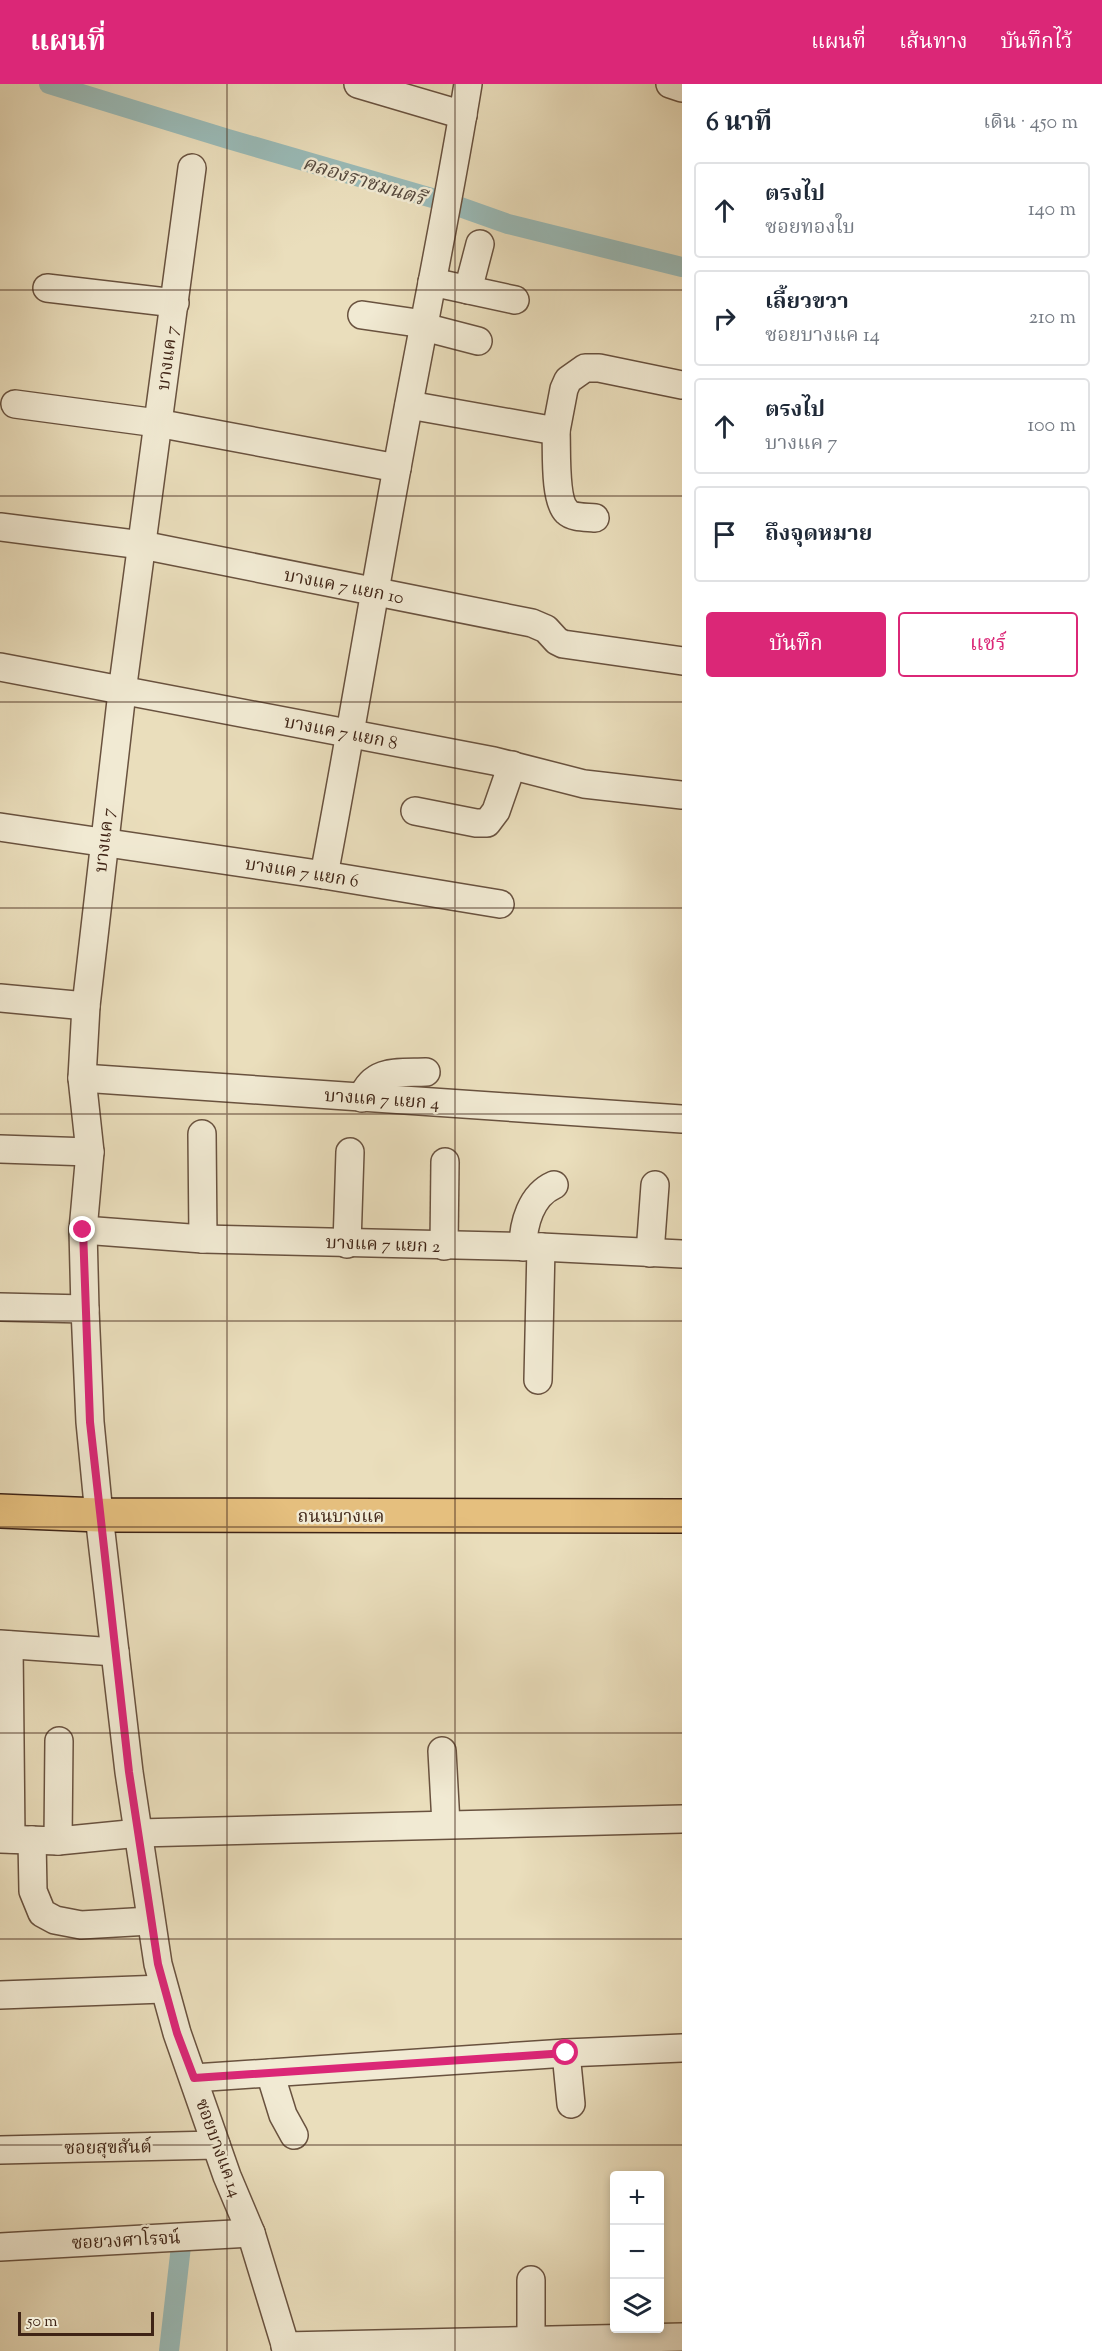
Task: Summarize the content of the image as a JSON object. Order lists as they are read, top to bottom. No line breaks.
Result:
{"streets":{"main road":["ถนนบางแค"],"street":["บางแค 7","บางแค 7 แยก 10","บางแค 7 แยก 8","บางแค 7 แยก 6","บางแค 7 แยก 4","บางแค 7 แยก 2","ซอยสุขสันต์","ซอยบางแค 14","ซอยวงศาโรจน์"]},"crossings":[["บางแค 7","บางแค 7 แยก 10"],["บางแค 7","บางแค 7 แยก 8"],["บางแค 7","บางแค 7 แยก 6"],["บางแค 7","บางแค 7 แยก 4"],["บางแค 7","บางแค 7 แยก 2"],["บางแค 7","ถนนบางแค"],["บางแค 7","ซอยบางแค 14"],["ถนนบางแค","ซอยบางแค 14"],["ซอยสุขสันต์","ซอยบางแค 14"],["ซอยบางแค 14","ซอยวงศาโรจน์"]],"water":["คลองราชมนตรี"],"scale_bar":"50 m","page":{"header":"แผนที่","nav":["แผนที่","เส้นทาง","บันทึกไว้"],"heading":["6 นาที","เดิน · 450 m"],"list":[["ตรงไป","ซอยทองใบ","140 m"],["เลี้ยวขวา","ซอยบางแค 14","210 m"],["ตรงไป","บางแค 7","100 m"],"ถึงจุดหมาย"],"buttons":["บันทึก","แชร์"],"map_buttons":["+","−"],"scale":"50 m"}}
